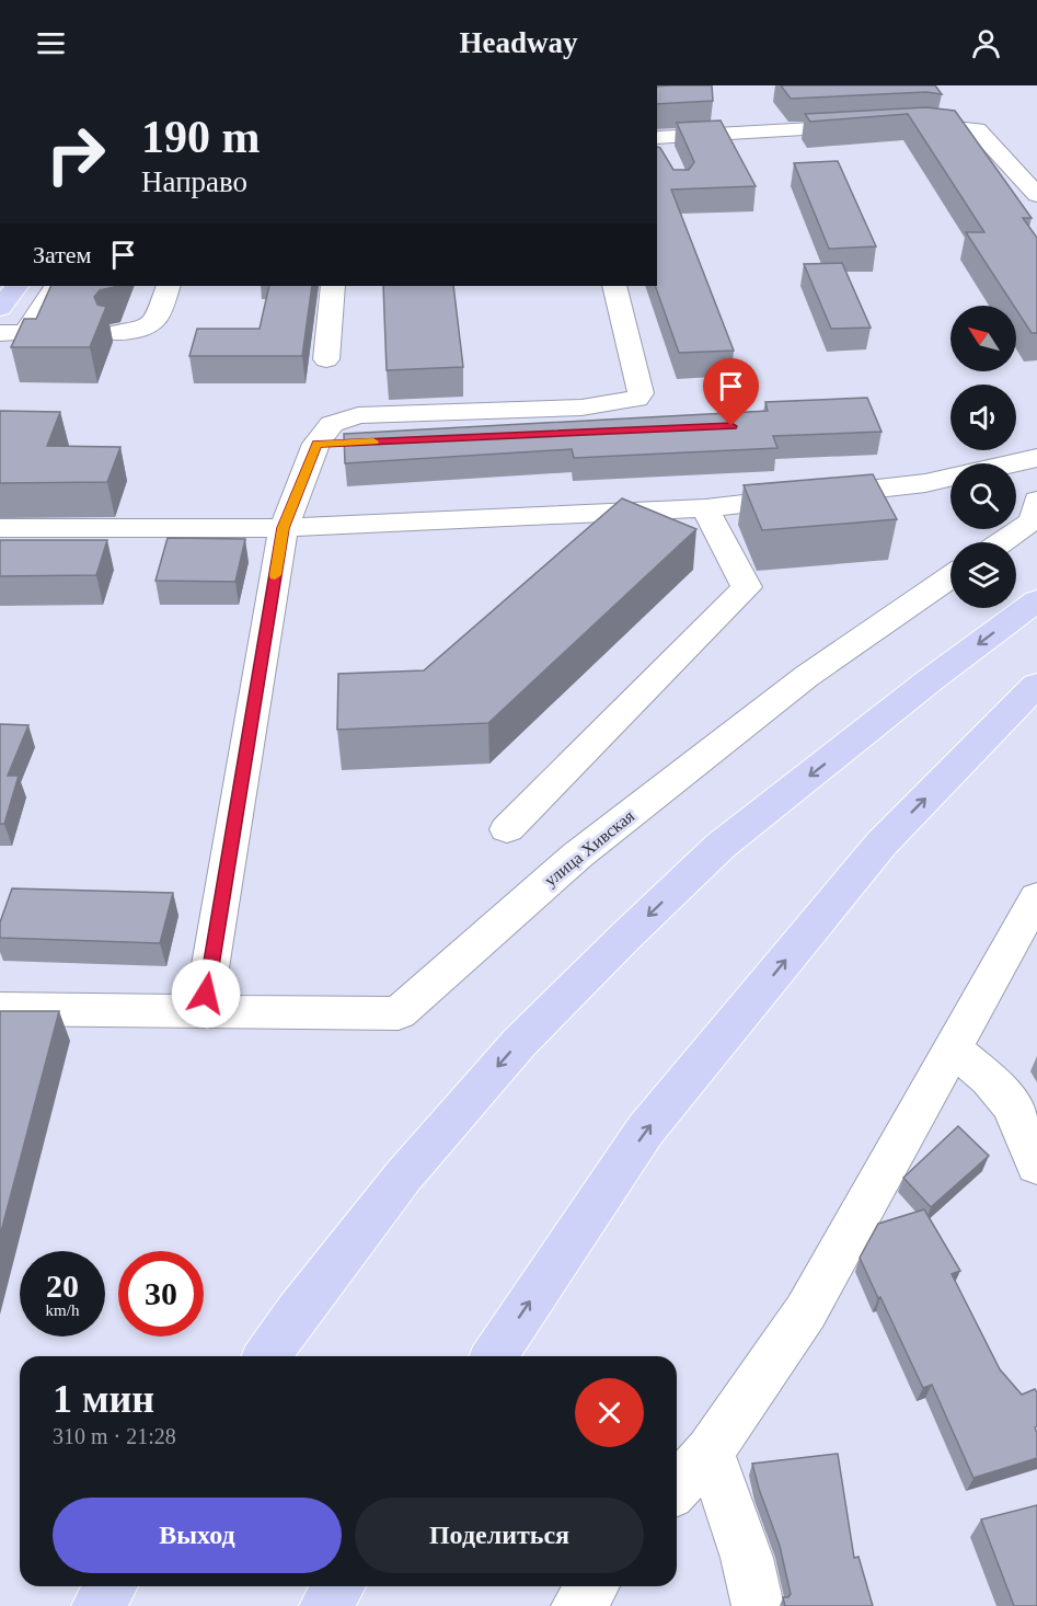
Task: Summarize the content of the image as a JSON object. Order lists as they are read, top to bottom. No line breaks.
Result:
{"streets":{"street":["улица Хивская"]},"north":"top left","page":{"header":"Headway","turn":["190 m","Направо"],"then":"Затем","speed":"20 km/h","limit":"30","heading":["1 мин","310 m · 21:28"],"buttons":["Выход","Поделиться"]}}
